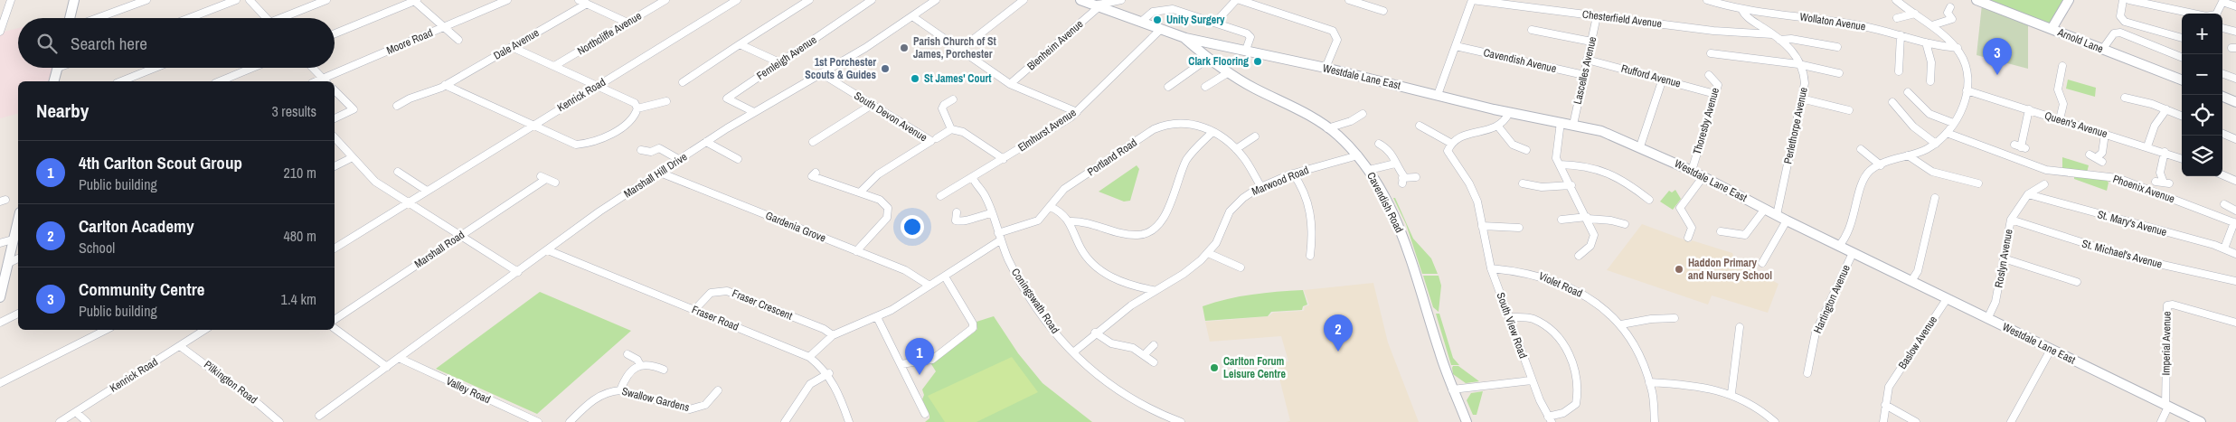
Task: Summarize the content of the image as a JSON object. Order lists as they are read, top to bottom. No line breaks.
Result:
{"streets":{"street":["Chesterfield Avenue","Wollaton Avenue","Northcliffe Avenue","Arnold Lane","Moore Road","Dale Avenue","Blenheim Avenue","Fernleigh Avenue","Cavendish Avenue","Lascelles Avenue","Rufford Avenue","Westdale Lane East","Kenrick Road","South Devon Avenue","Thoresby Avenue","Queen's Avenue","Perlethorpe Avenue","Elmhurst Avenue","Portland Road","Marshall Hill Drive","Marwood Road","Phoenix Avenue","Cavendish Road","St. Mary's Avenue","Gardenia Grove","Marshall Road","St. Michael's Avenue","Roslyn Avenue","Violet Road","Hartington Avenue","Coningswath Road","Fraser Crescent","Fraser Road","South View Road","Baslow Avenue","Imperial Avenue","Pilkington Road","Valley Road","Swallow Gardens"]},"crossings":[["Chesterfield Avenue","Lascelles Avenue"],["Fernleigh Avenue","Marshall Hill Drive"],["Cavendish Avenue","Lascelles Avenue"],["Lascelles Avenue","Rufford Avenue"],["Lascelles Avenue","Westdale Lane East"],["Rufford Avenue","Thoresby Avenue"],["Westdale Lane East","Thoresby Avenue"],["Westdale Lane East","Perlethorpe Avenue"],["Westdale Lane East","Cavendish Road"],["Westdale Lane East","Roslyn Avenue"],["Westdale Lane East","Hartington Avenue"],["Westdale Lane East","Baslow Avenue"],["Westdale Lane East","Imperial Avenue"],["Kenrick Road","Pilkington Road"],["South Devon Avenue","Marshall Hill Drive"],["Elmhurst Avenue","Coningswath Road"],["Portland Road","Marwood Road"],["Portland Road","Gardenia Grove"],["Portland Road","Coningswath Road"],["Portland Road","Fraser Crescent"],["Marshall Hill Drive","Gardenia Grove"],["Marshall Hill Drive","Fraser Road"],["Marshall Hill Drive","Valley Road"],["Marwood Road","Cavendish Road"],["Marwood Road","Coningswath Road"],["St. Mary's Avenue","Roslyn Avenue"],["St. Michael's Avenue","Roslyn Avenue"],["Violet Road","South View Road"],["Fraser Crescent","Fraser Road"]],"places":["Unity Surgery","Parish Church of St James, Porchester","Clark Flooring","1st Porchester Scouts & Guides","St James' Court","Haddon Primary and Nursery School","Carlton Forum Leisure Centre"],"page":{"map_buttons":["+","−"],"search":"Search here","pins":["3","2","1"],"heading":["Nearby","3 results"],"list":[{"mark":"1","name":"4th Carlton Scout Group","note":"Public building","value":"210 m"},{"mark":"2","name":"Carlton Academy","note":"School","value":"480 m"},{"mark":"3","name":"Community Centre","note":"Public building","value":"1.4 km"}]}}
